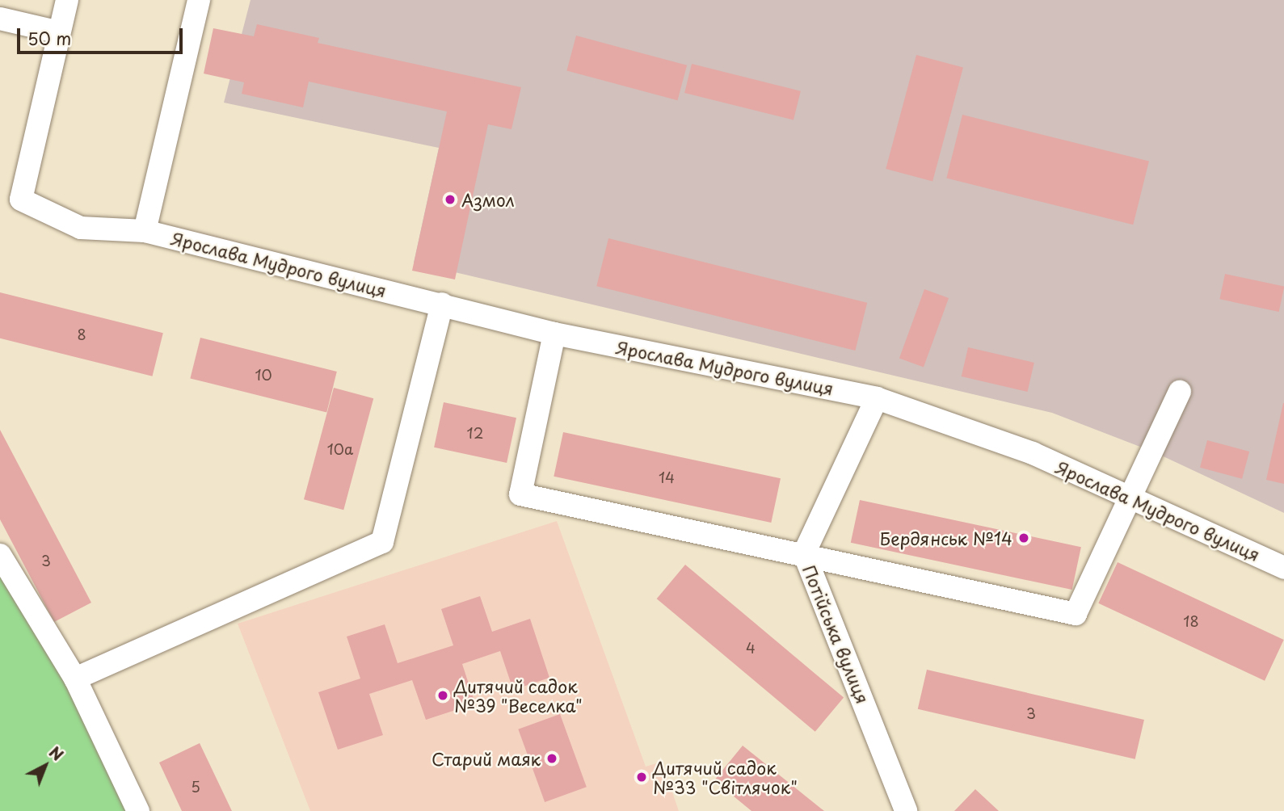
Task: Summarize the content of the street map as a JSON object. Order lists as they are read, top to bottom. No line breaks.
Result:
{"streets":{"street":["Ярослава Мудрого вулиця","Потійська вулиця"]},"crossings":[["Ярослава Мудрого вулиця","Потійська вулиця"]],"places":["Азмол","Бердянськ №14","Дитячий садок №39 \"Веселка\"","Старий маяк","Дитячий садок №33 \"Світлячок\""],"house_numbers":["8","10","12","10а","14","3","18","4","3","5"],"scale_bar":"50 m","north":"top right"}
